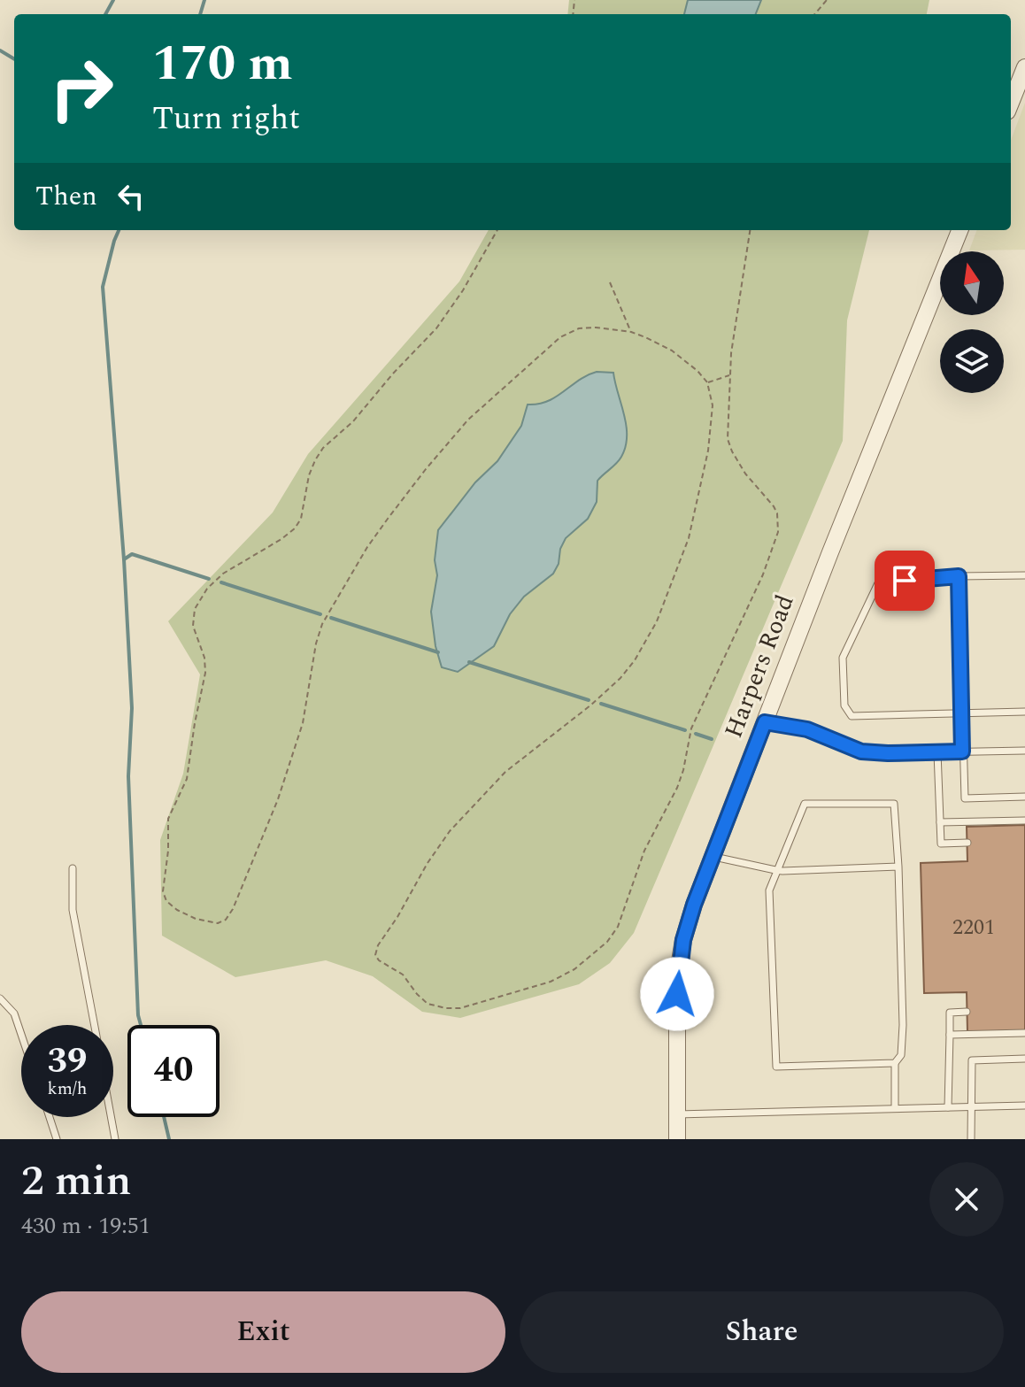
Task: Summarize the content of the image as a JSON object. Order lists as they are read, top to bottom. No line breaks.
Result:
{"streets":{"street":["Harpers Road"]},"house_numbers":["2201"],"north":"top","page":{"turn":["170 m","Turn right"],"then":"Then","speed":"39 km/h","limit":"40","heading":["2 min","430 m · 19:51"],"buttons":["Exit","Share"]}}
